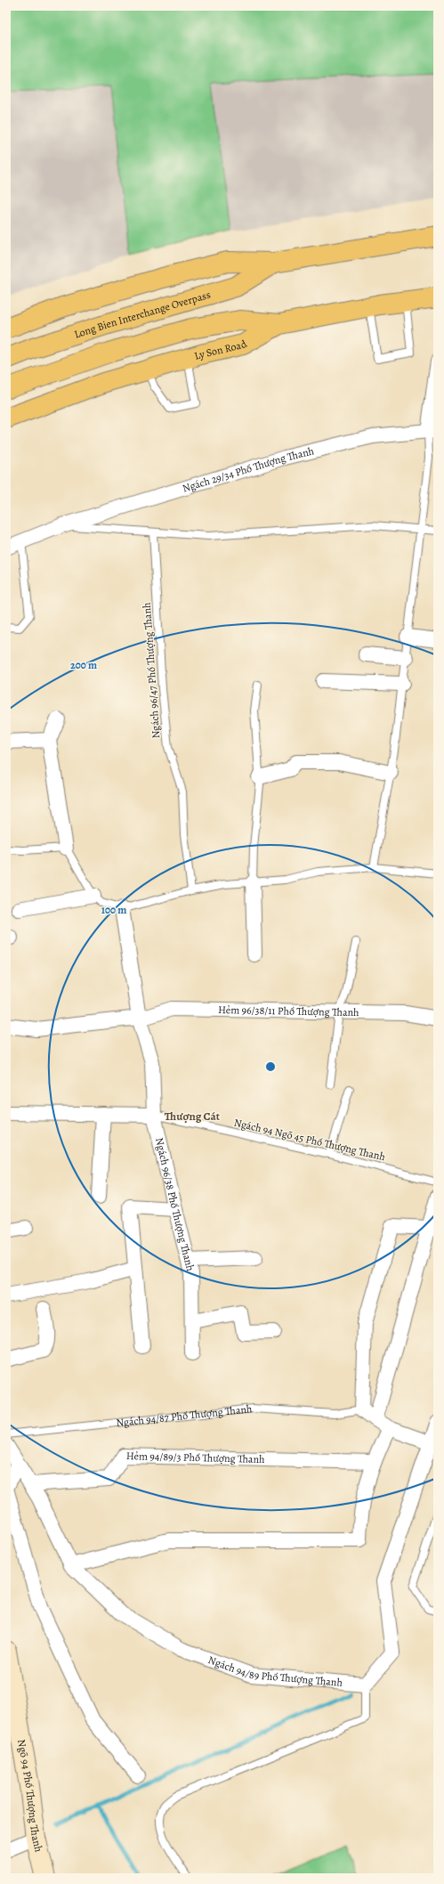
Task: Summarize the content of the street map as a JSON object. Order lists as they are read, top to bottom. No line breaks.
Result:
{"streets":{"highway":["Long Bien Interchange Overpass","Ly Son Road"],"street":["Ngách 29/34 Phố Thượng Thanh","Hẻm 96/38/11 Phố Thượng Thanh","Ngách 96/38 Phố Thượng Thanh","Hẻm 94/89/3 Phố Thượng Thanh","Ngách 94/89 Phố Thượng Thanh","Ngõ 94 Phố Thượng Thanh"],"lane":["Ngách 96/47 Phố Thượng Thanh","Ngách 94 Ngõ 45 Phố Thượng Thanh","Ngách 94/87 Phố Thượng Thanh"]},"crossings":[["Ngách 29/34 Phố Thượng Thanh","Ngách 96/47 Phố Thượng Thanh"],["Hẻm 96/38/11 Phố Thượng Thanh","Ngách 96/38 Phố Thượng Thanh"],["Ngách 94 Ngõ 45 Phố Thượng Thanh","Ngách 96/38 Phố Thượng Thanh"],["Hẻm 94/89/3 Phố Thượng Thanh","Ngách 94/89 Phố Thượng Thanh"]],"districts":["Thượng Cát"],"rings":["200 m","100 m"]}
